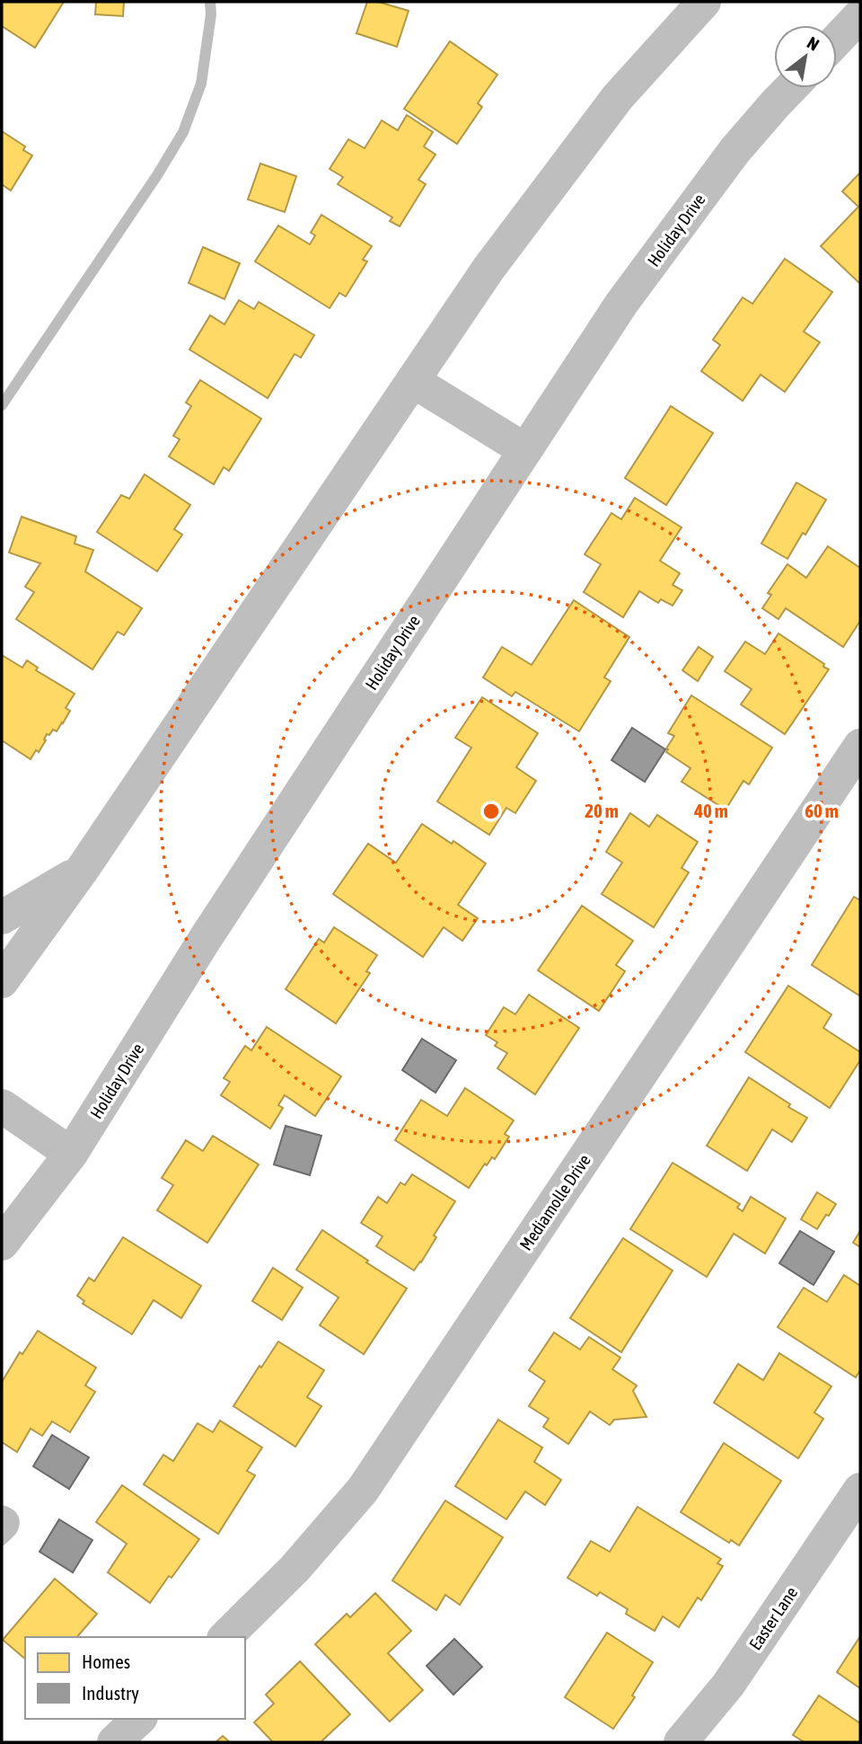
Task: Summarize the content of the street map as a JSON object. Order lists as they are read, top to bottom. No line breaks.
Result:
{"streets":{"street":["Holiday Drive","Mediamolle Drive","Easter Lane"]},"legend":["Homes","Industry"],"north":"top right","rings":["20 m","40 m","60 m"]}
